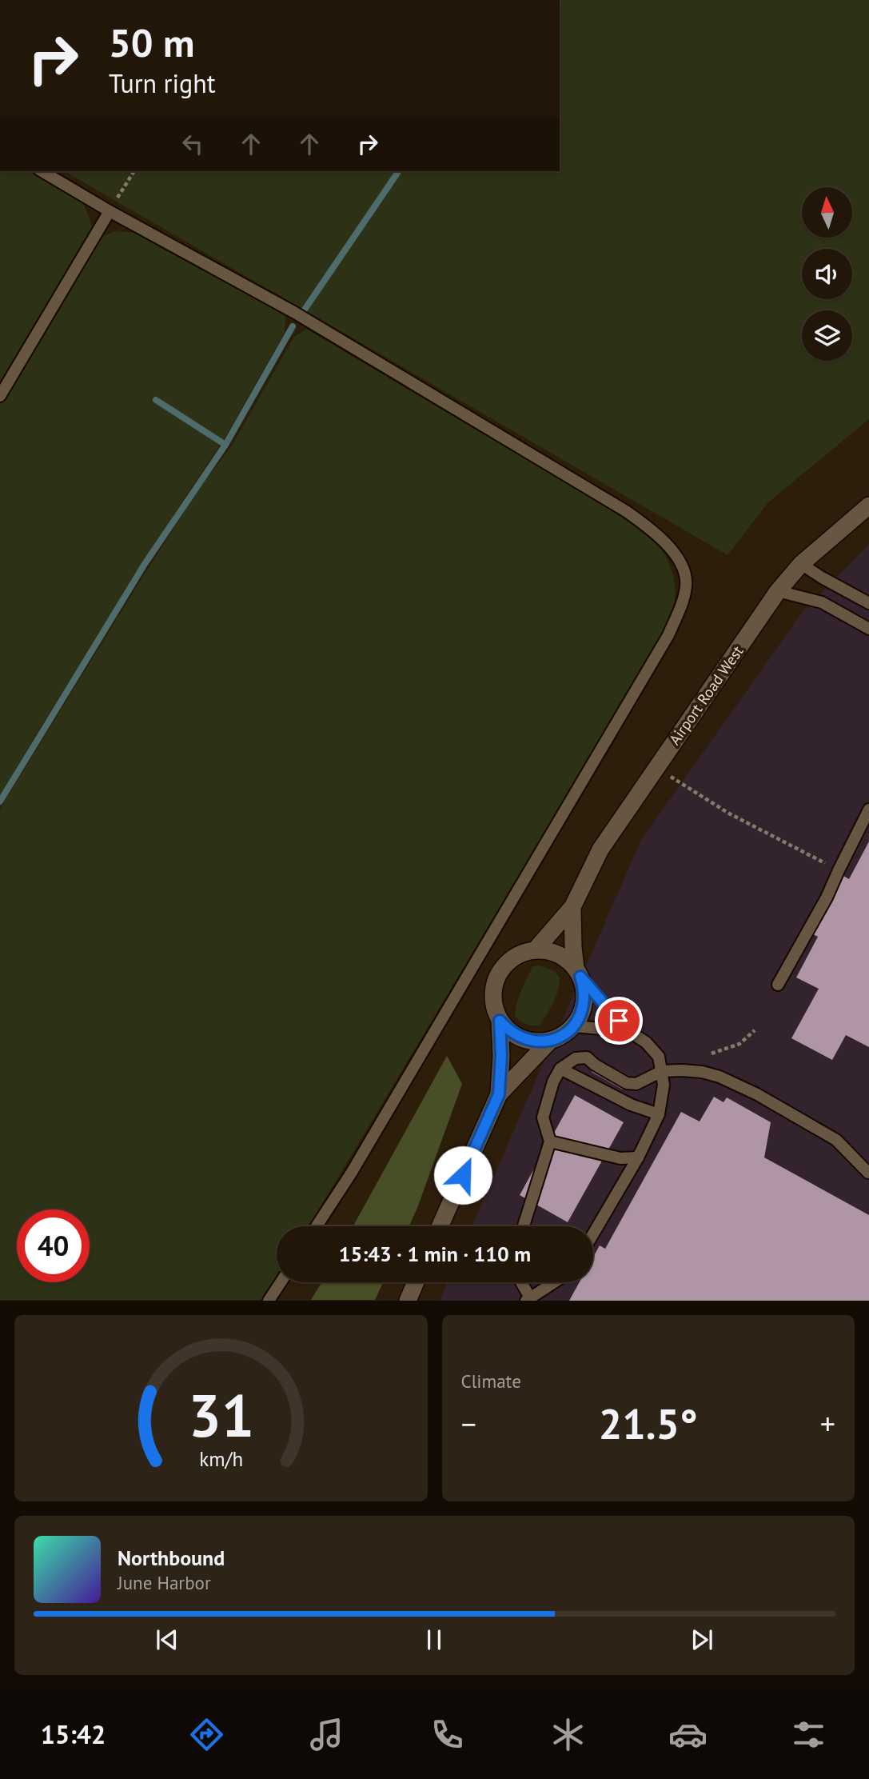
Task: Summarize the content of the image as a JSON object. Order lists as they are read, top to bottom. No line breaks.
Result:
{"streets":{"street":["Airport Road West"]},"north":"top","page":{"turn":["50 m","Turn right"],"limit":"40","trip":"15:43 · 1 min · 110 m","tile":"Climate","heat":["−","21.5°","+"],"song":["Northbound","June Harbor"],"tabs":"15:42","gauge":["31","km/h"]}}
